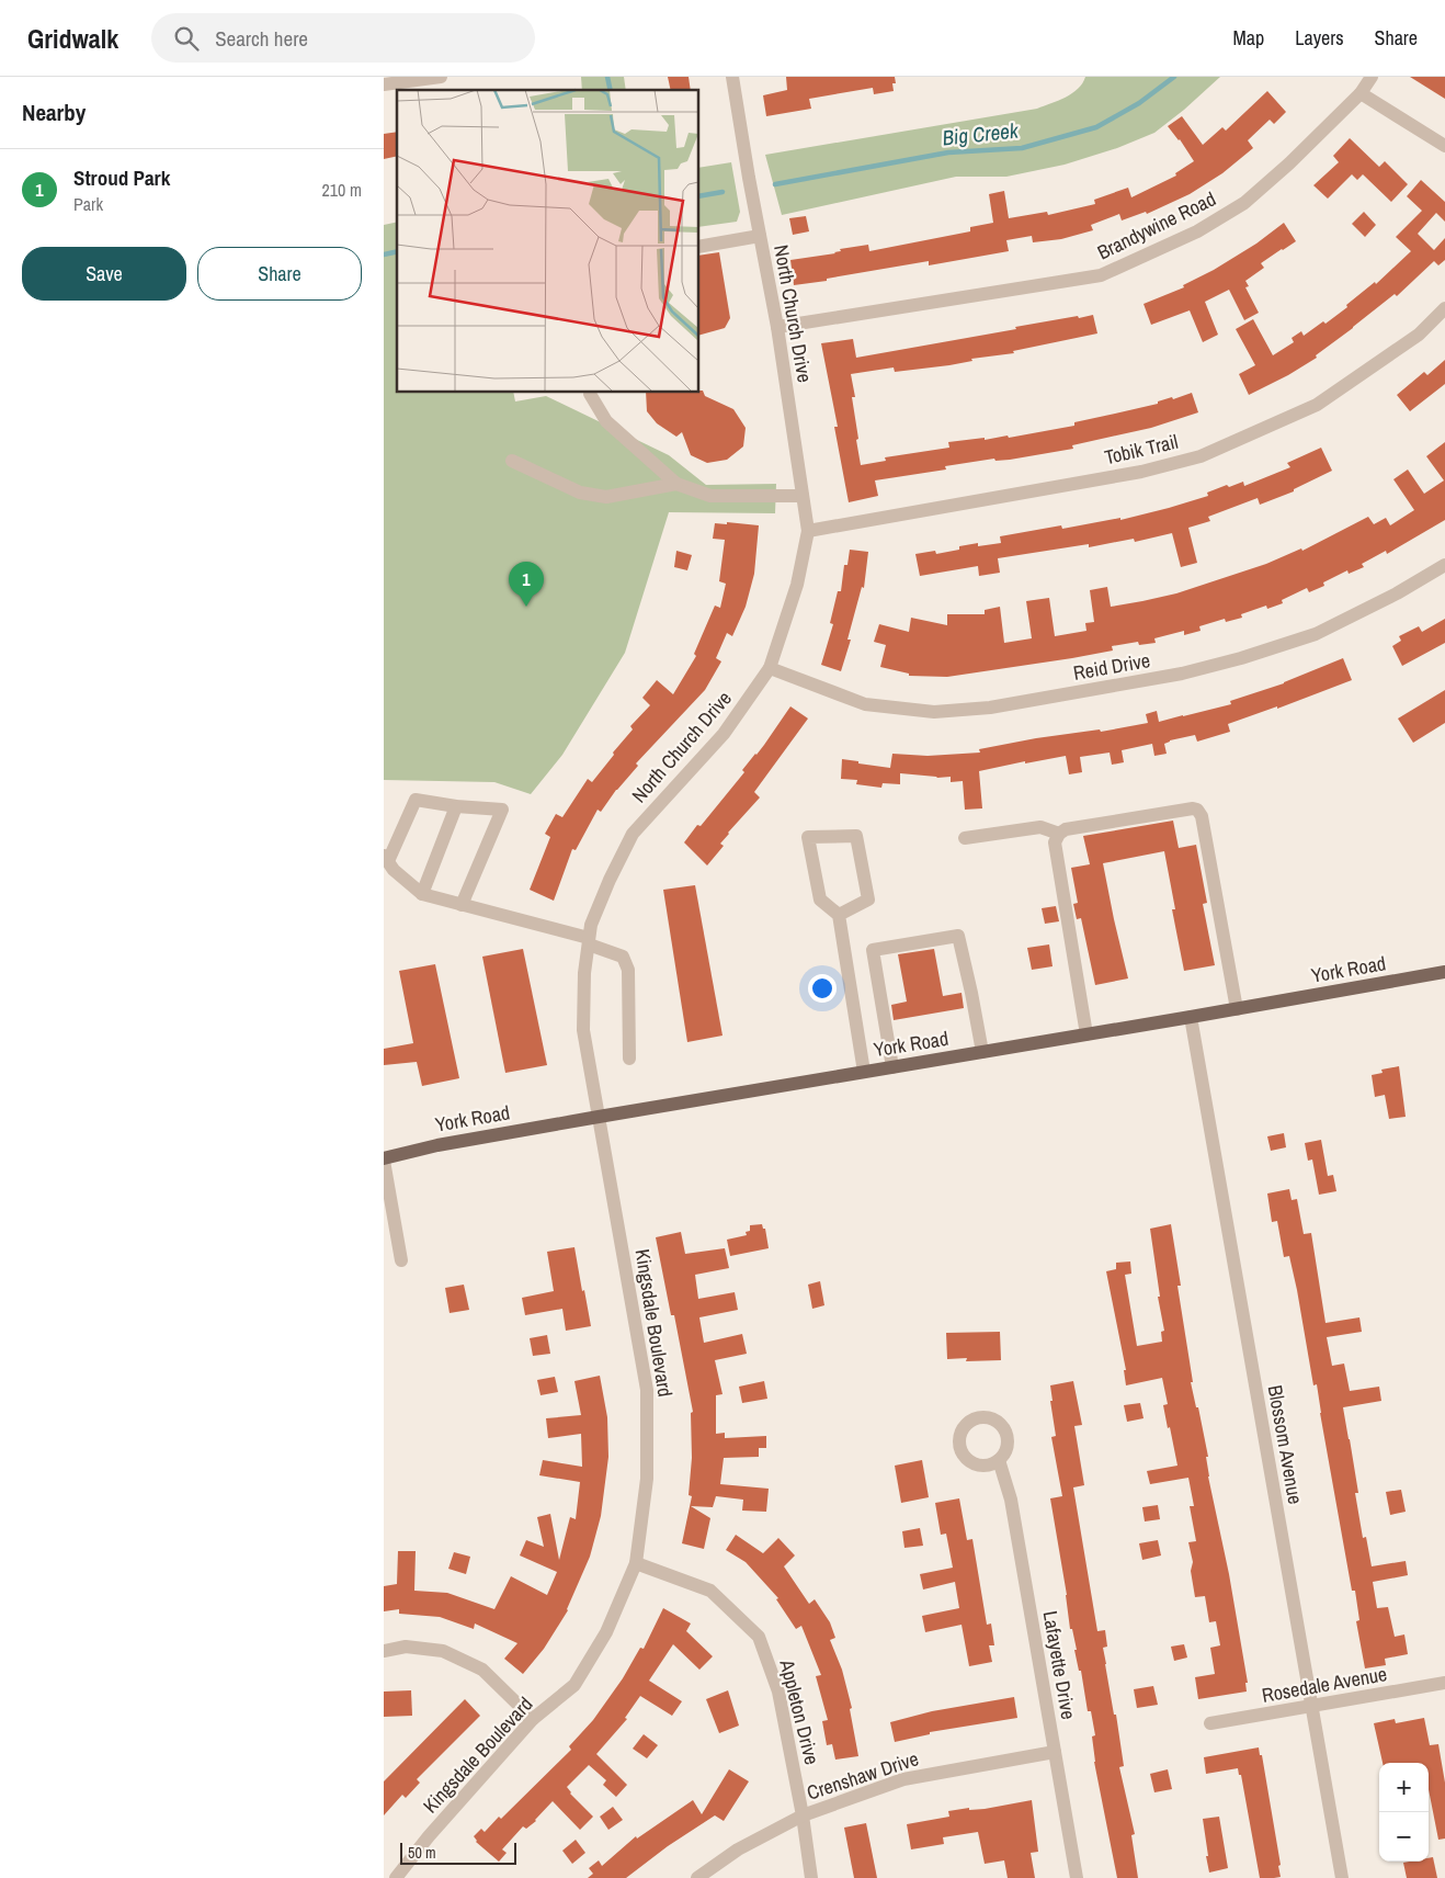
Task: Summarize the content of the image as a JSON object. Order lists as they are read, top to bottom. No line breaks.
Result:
{"streets":{"main road":["York Road"],"street":["Brandywine Road","North Church Drive","Tobik Trail","Reid Drive","Kingsdale Boulevard","Blossom Avenue","Lafayette Drive","Rosedale Avenue","Appleton Drive","Crenshaw Drive"]},"crossings":[["Brandywine Road","North Church Drive"],["North Church Drive","Tobik Trail"],["North Church Drive","Reid Drive"],["North Church Drive","York Road"],["North Church Drive","Kingsdale Boulevard"],["York Road","Kingsdale Boulevard"],["York Road","Blossom Avenue"],["Kingsdale Boulevard","Appleton Drive"],["Blossom Avenue","Rosedale Avenue"],["Lafayette Drive","Crenshaw Drive"],["Appleton Drive","Crenshaw Drive"]],"water":["Big Creek"],"scale_bar":"50 m","page":{"header":"Gridwalk","search":"Search here","nav":["Map","Layers","Share"],"heading":"Nearby","list":[{"mark":"1","name":"Stroud Park","note":"Park","value":"210 m"}],"buttons":["Save","Share"],"pins":"1","map_buttons":["+","−"],"scale":"50 m"}}
